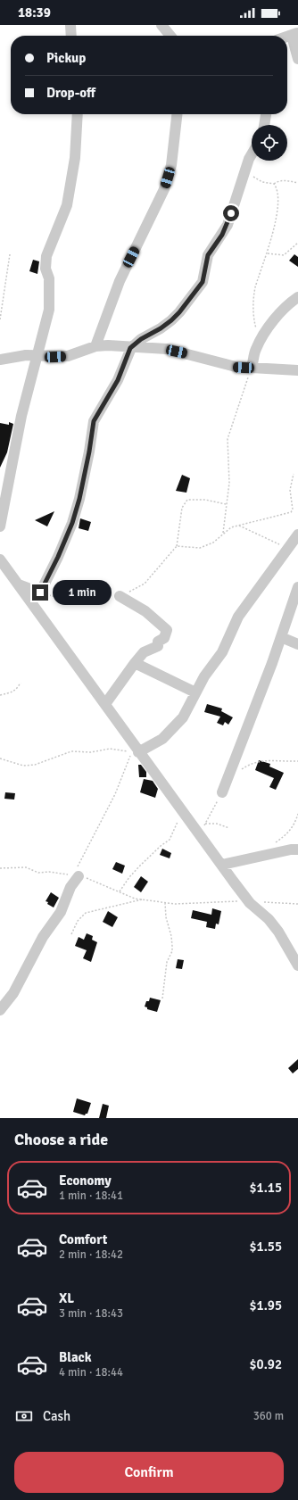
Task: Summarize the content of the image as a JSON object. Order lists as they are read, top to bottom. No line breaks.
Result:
{"page":{"status":"18:39","banner":["Pickup","Drop-off"],"bubble":"1 min","heading":"Choose a ride","list":[{"name":"Economy","note":"1 min · 18:41","value":"$1.15"},{"name":"Comfort","note":"2 min · 18:42","value":"$1.55"},{"name":"XL","note":"3 min · 18:43","value":"$1.95"},{"name":"Black","note":"4 min · 18:44","value":"$0.92"}],"pay":["Cash","360 m"],"buttons":"Confirm"}}
